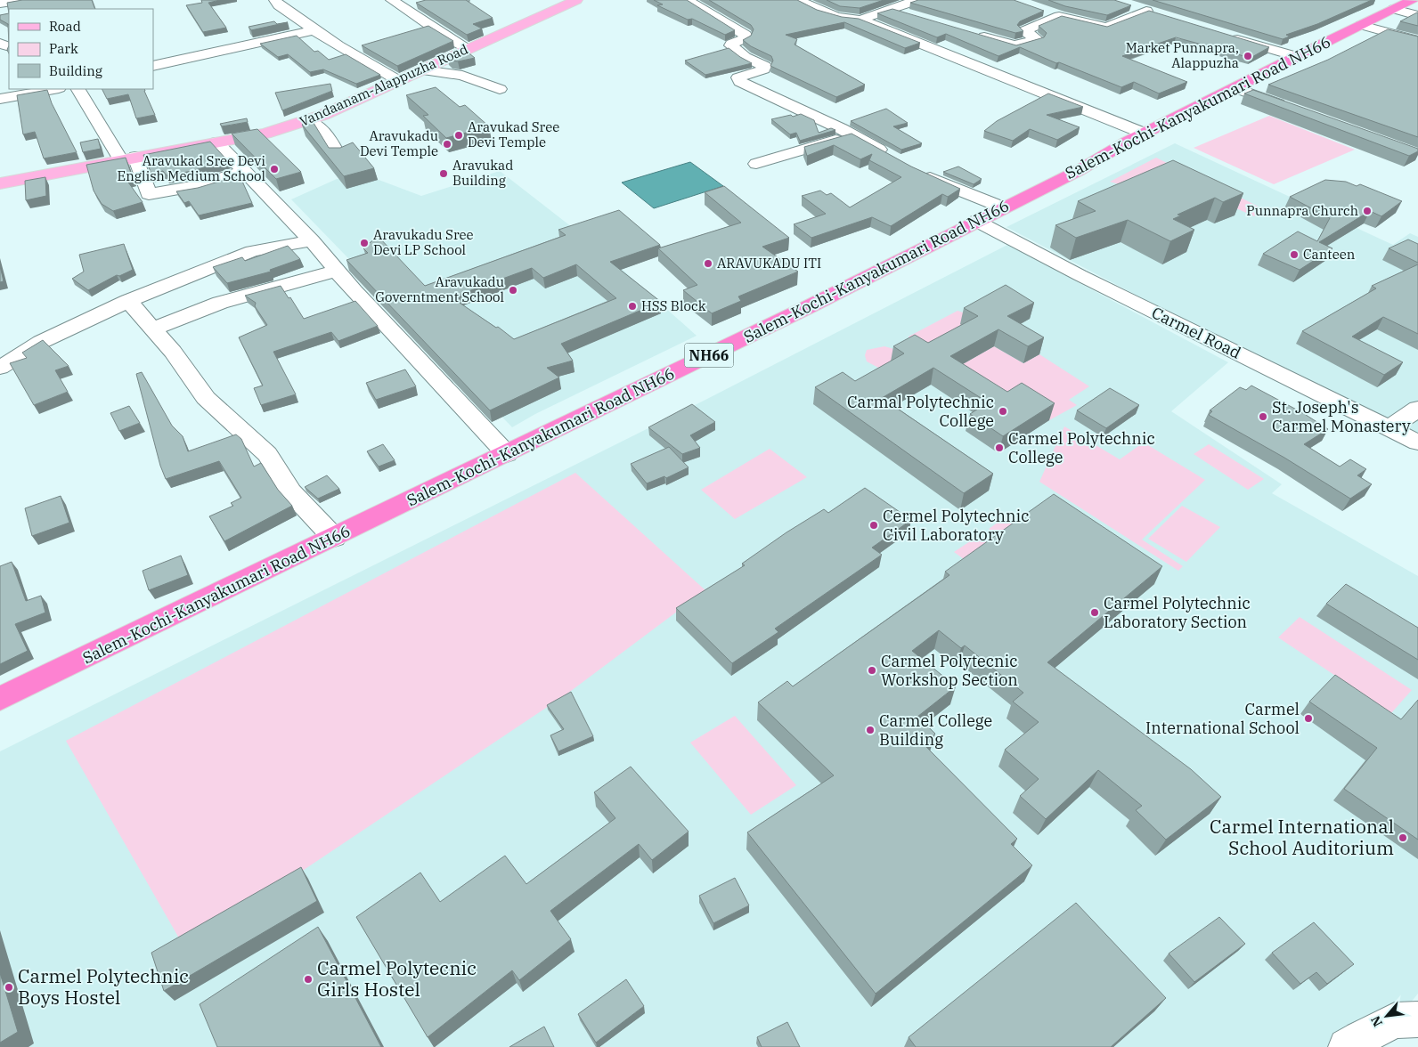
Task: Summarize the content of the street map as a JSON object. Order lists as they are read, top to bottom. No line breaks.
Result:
{"streets":{"highway":["Salem-Kochi-Kanyakumari Road NH66","NH66"],"main road":["Vandaanam-Alappuzha Road"],"street":["Carmel Road"]},"crossings":[["Salem-Kochi-Kanyakumari Road NH66","Carmel Road"]],"places":["Market Punnapra, Alappuzha","Aravukad Sree Devi Temple","Aravukadu Devi Temple","Aravukad Sree Devi English Medium School","Aravukad Building","Punnapra Church","Aravukadu Sree Devi LP School","Canteen","ARAVUKADU ITI","Aravukadu Governtment School","HSS Block","Carmal Polytechnic College","St. Joseph's Carmel Monastery","Carmel Polytechnic College","Cermel Polytechnic Civil Laboratory","Carmel Polytechnic Laboratory Section","Carmel Polytecnic Workshop Section","Carmel International School","Carmel College Building","Carmel International School Auditorium","Carmel Polytecnic Girls Hostel","Carmel Polytechnic Boys Hostel"],"legend":["Road","Park","Building"],"north":"bottom left"}
